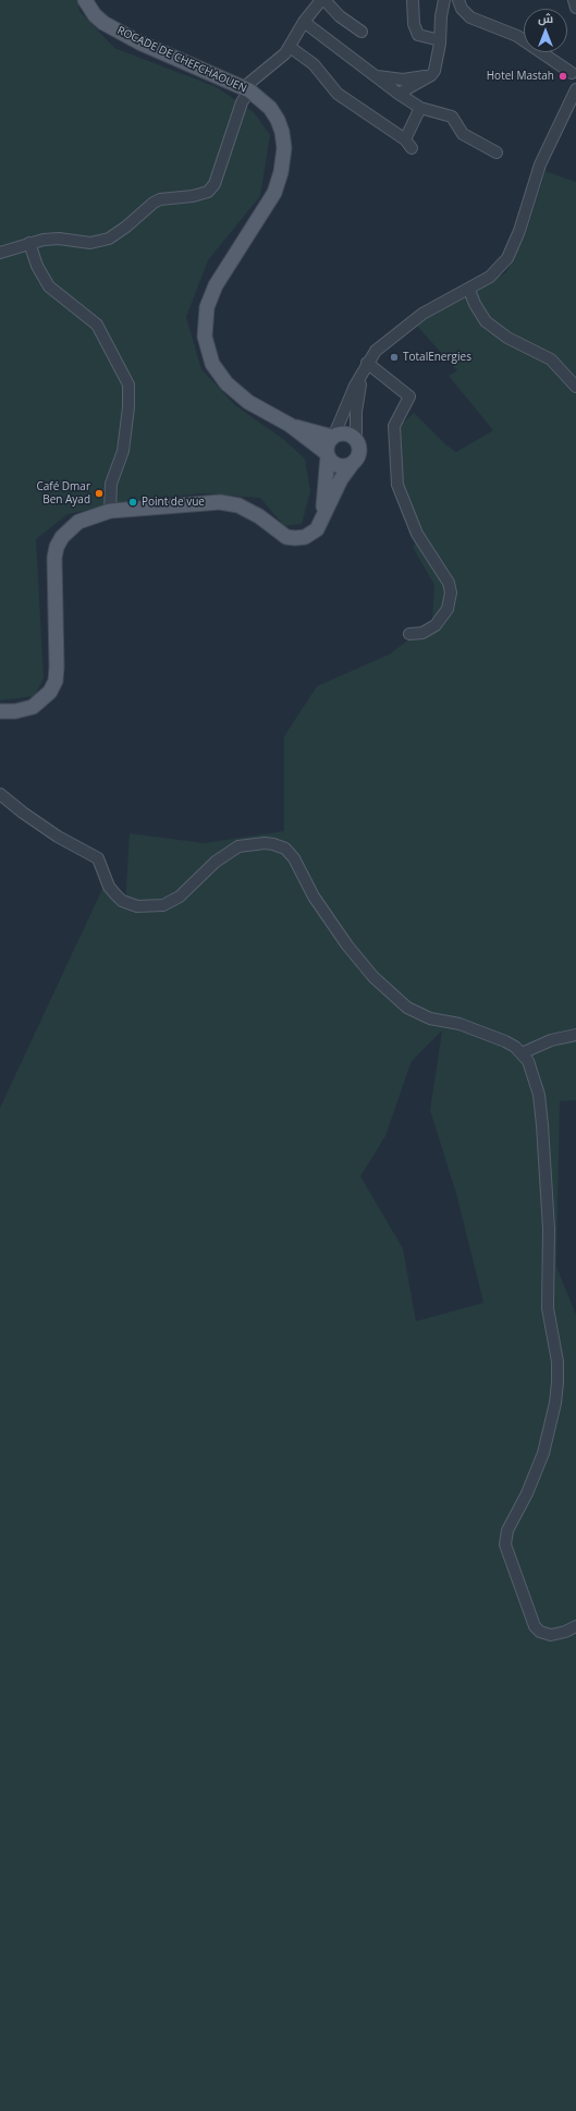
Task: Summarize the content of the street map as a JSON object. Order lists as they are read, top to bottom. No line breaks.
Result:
{"streets":{"main road":["ROCADE DE CHEFCHAOUEN"]},"places":["Hotel Mastah","TotalEnergies","Café Dmar Ben Ayad","Point de vue"],"north":"top"}
